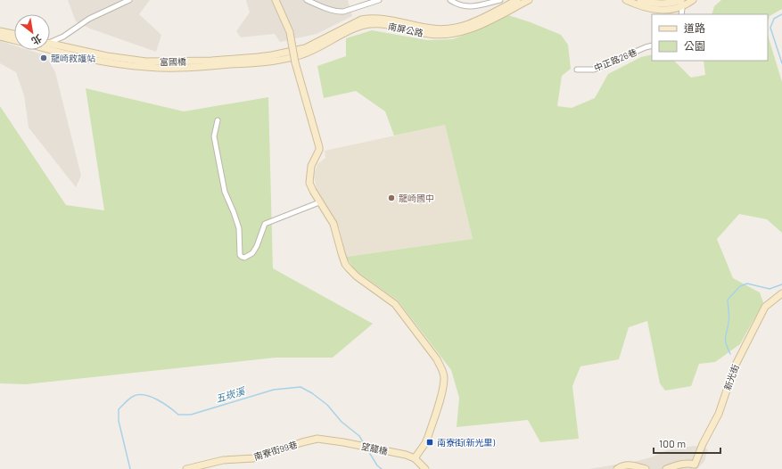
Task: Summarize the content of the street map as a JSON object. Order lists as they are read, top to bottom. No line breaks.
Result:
{"streets":{"street":["南屏公路","中正路26巷","富國橋","新光街","望龍橋","南寮街99巷"]},"crossings":[["南屏公路","富國橋"],["望龍橋","南寮街99巷"]],"water":["五崁溪"],"places":{"other":["龍崎救護站","龍崎國中"],"transit":["南寮街(新光里)"]},"legend":["道路","公園"],"scale_bar":"100 m","north":"bottom right"}
